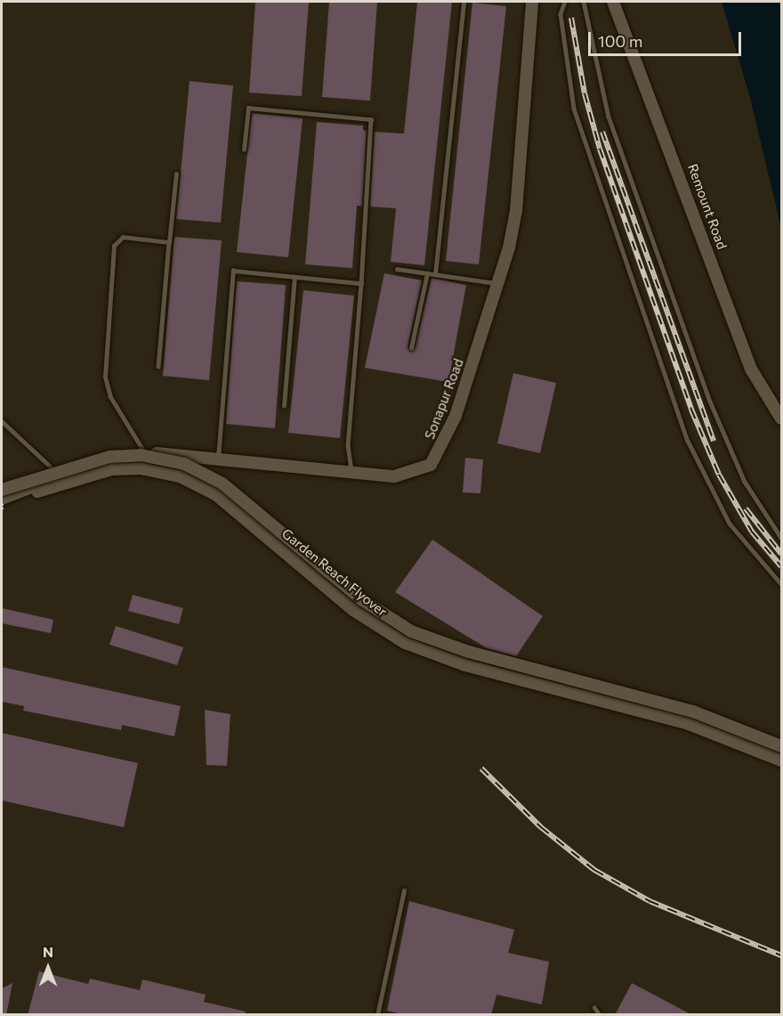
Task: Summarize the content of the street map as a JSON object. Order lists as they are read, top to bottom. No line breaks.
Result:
{"streets":{"main road":["Remount Road","Sonapur Road","Garden Reach Flyover"]},"scale_bar":"100 m","north":"top"}
